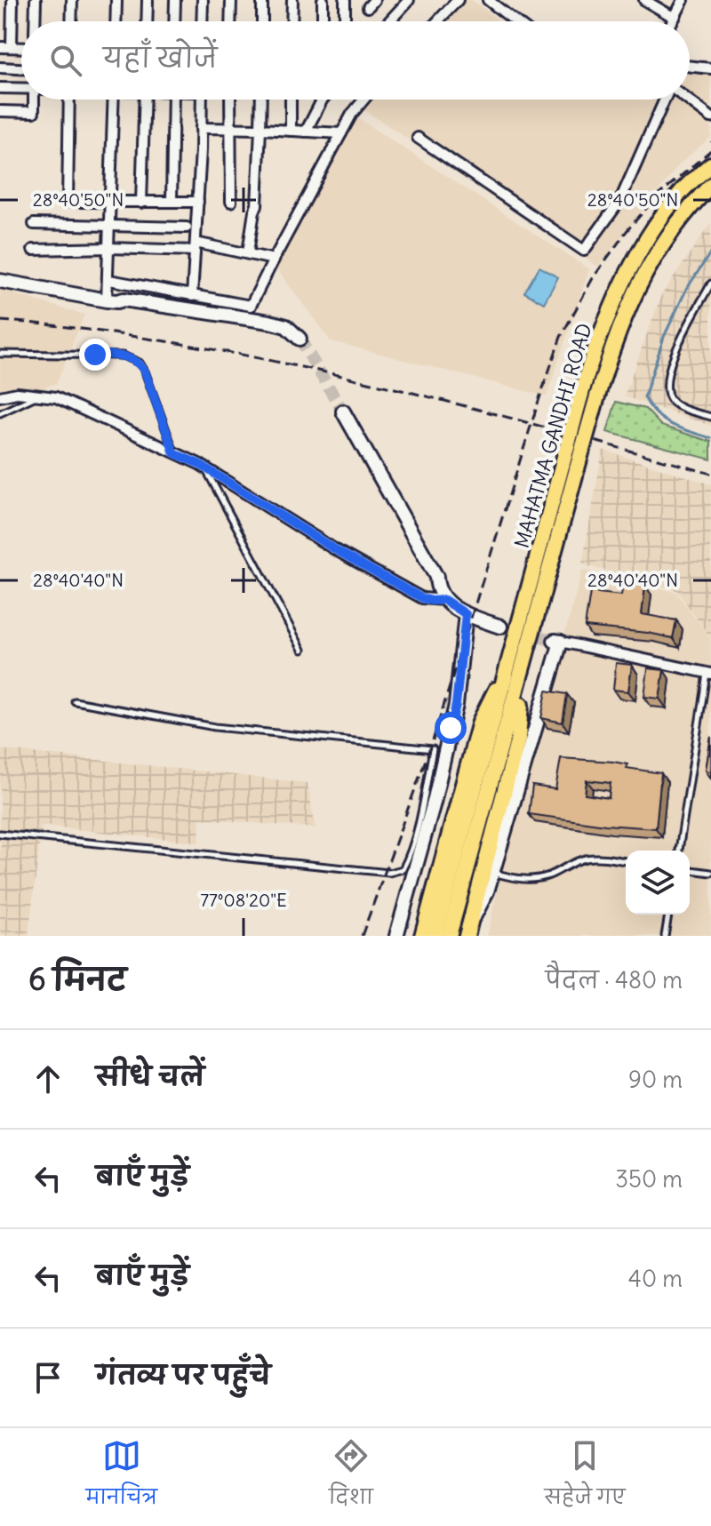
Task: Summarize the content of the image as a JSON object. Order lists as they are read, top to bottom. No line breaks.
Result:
{"streets":{"main road":["MAHATMA GANDHI ROAD"]},"page":{"search":"यहाँ खोजें","heading":["6 मिनट","पैदल · 480 m"],"list":[["सीधे चलें","90 m"],["बाएँ मुड़ें","350 m"],["बाएँ मुड़ें","40 m"],"गंतव्य पर पहुँचे"],"nav":["मानचित्र","दिशा","सहेजे गए"]},"coordinates":["28°40'50\"N","28°40'40\"N","77°08'20\"E"]}
